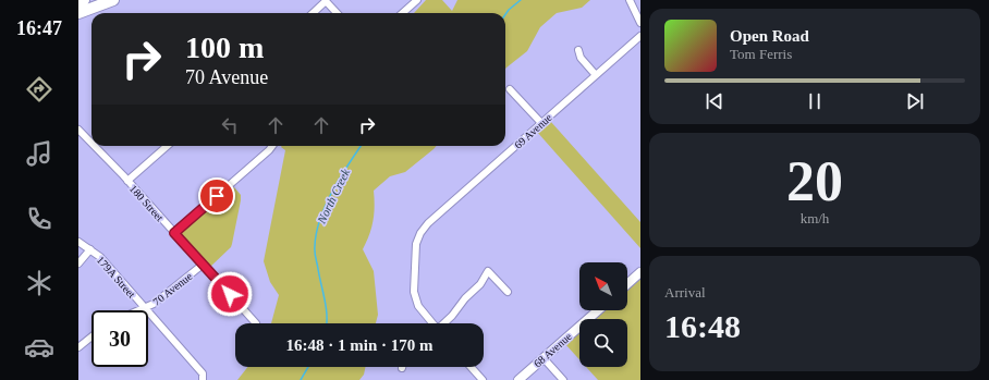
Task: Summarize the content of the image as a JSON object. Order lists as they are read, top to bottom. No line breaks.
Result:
{"streets":{"street":["69 Avenue","180 Street","179A Street","70 Avenue","68 Avenue"]},"crossings":[["180 Street","70 Avenue"],["179A Street","70 Avenue"]],"water":["North Creek"],"north":"top left","page":{"tabs":"16:47","turn":["100 m","70 Avenue"],"song":["Open Road","Tom Ferris"],"tile":[["20","km/h"],["Arrival","16:48"]],"limit":"30","trip":"16:48 · 1 min · 170 m"}}
